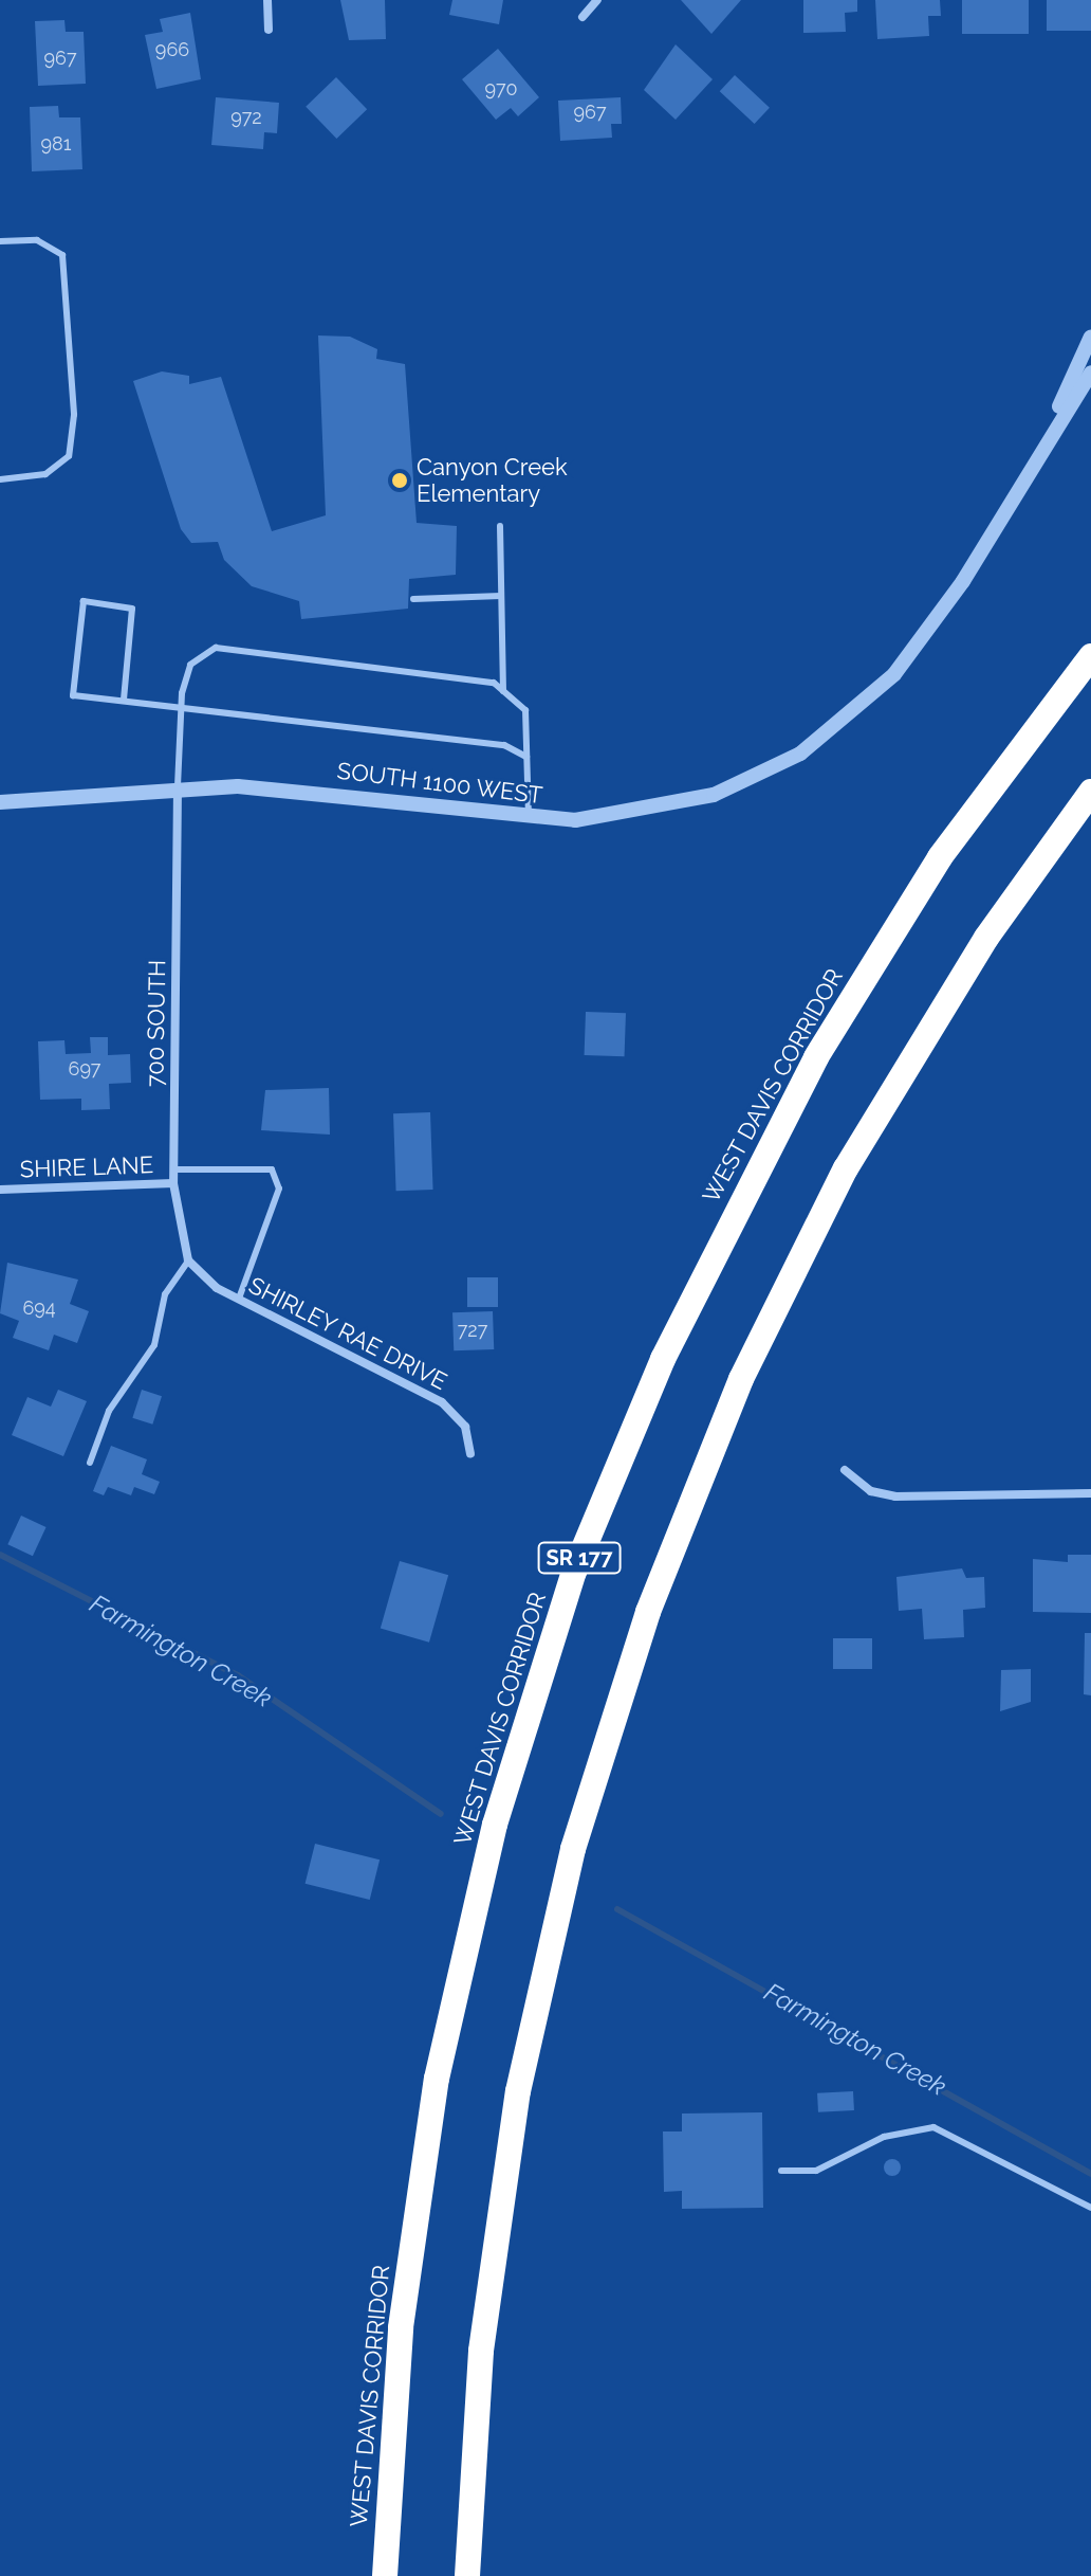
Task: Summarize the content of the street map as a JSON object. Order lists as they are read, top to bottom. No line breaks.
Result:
{"streets":{"highway":["WEST DAVIS CORRIDOR","SR 177"],"street":["SOUTH 1100 WEST","700 SOUTH","SHIRE LANE","SHIRLEY RAE DRIVE"]},"crossings":[["SOUTH 1100 WEST","700 SOUTH"],["700 SOUTH","SHIRE LANE"],["700 SOUTH","SHIRLEY RAE DRIVE"]],"water":["Farmington Creek"],"places":["Canyon Creek Elementary"],"house_numbers":["966","967","970","967","972","981","697","694","727"]}
